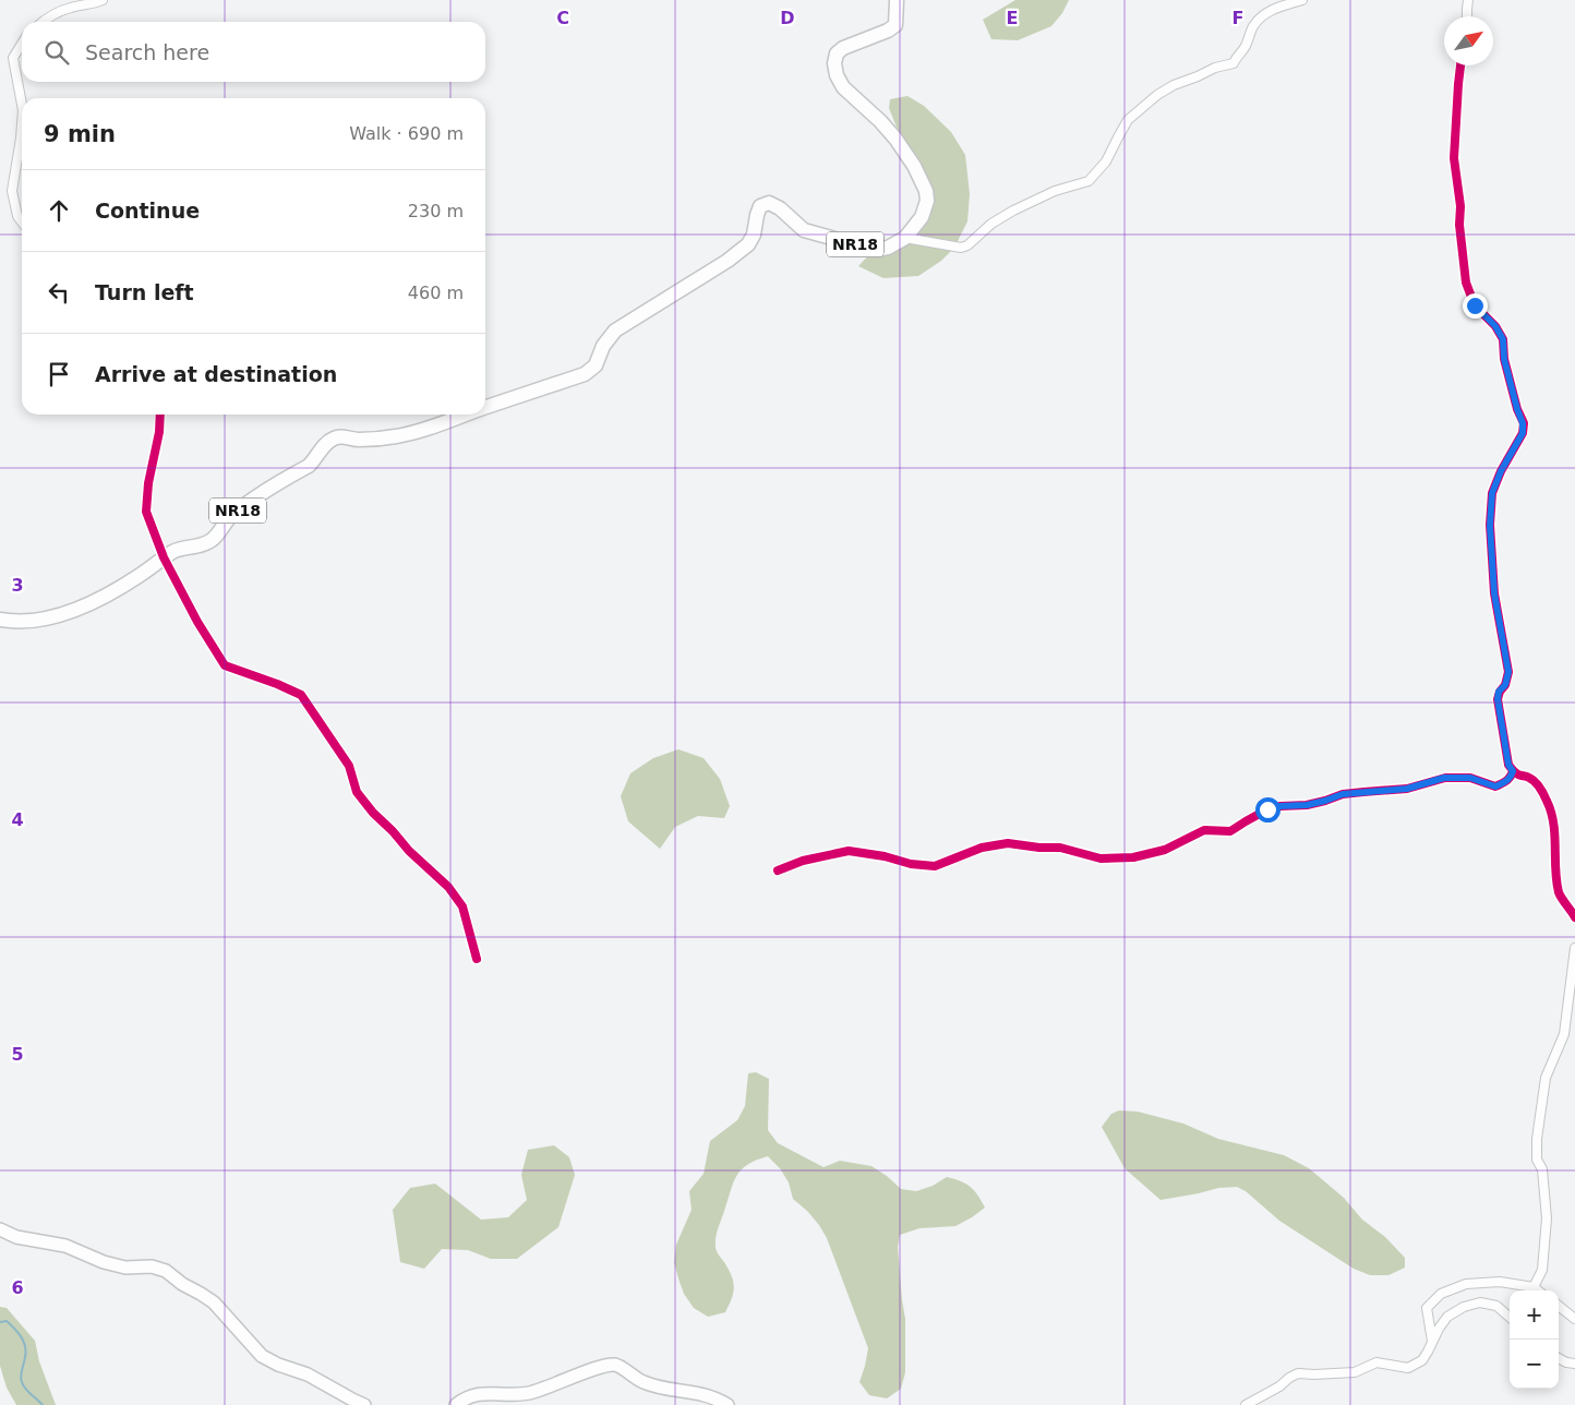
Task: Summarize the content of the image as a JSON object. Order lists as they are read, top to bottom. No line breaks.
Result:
{"streets":{"main road":["NR18"]},"north":"top right","page":{"search":"Search here","heading":["9 min","Walk · 690 m"],"list":[["Continue","230 m"],["Turn left","460 m"],"Arrive at destination"],"map_buttons":["+","−"]},"grid":{"columns":["C","D","E","F"],"rows":["3","4","5","6"]}}
